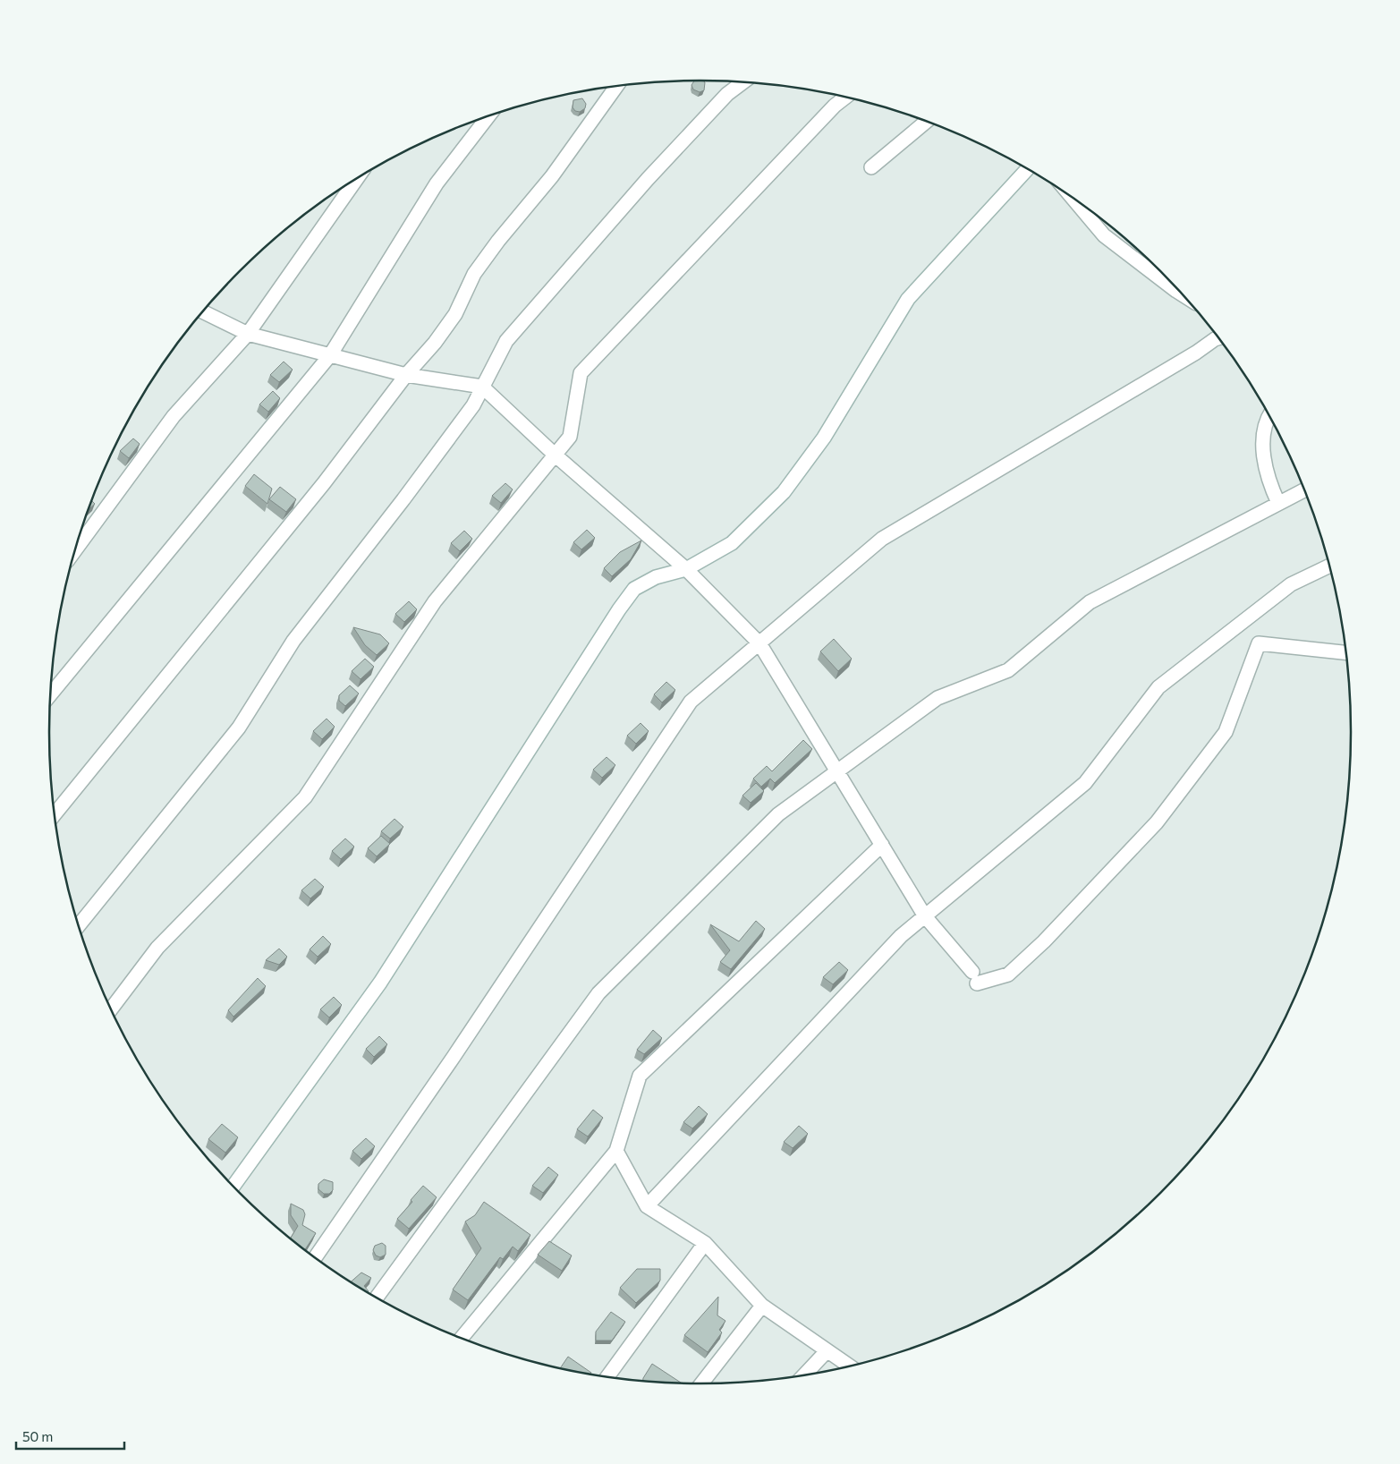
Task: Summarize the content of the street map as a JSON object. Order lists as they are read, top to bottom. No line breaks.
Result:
{"scale_bar":"50 m"}
